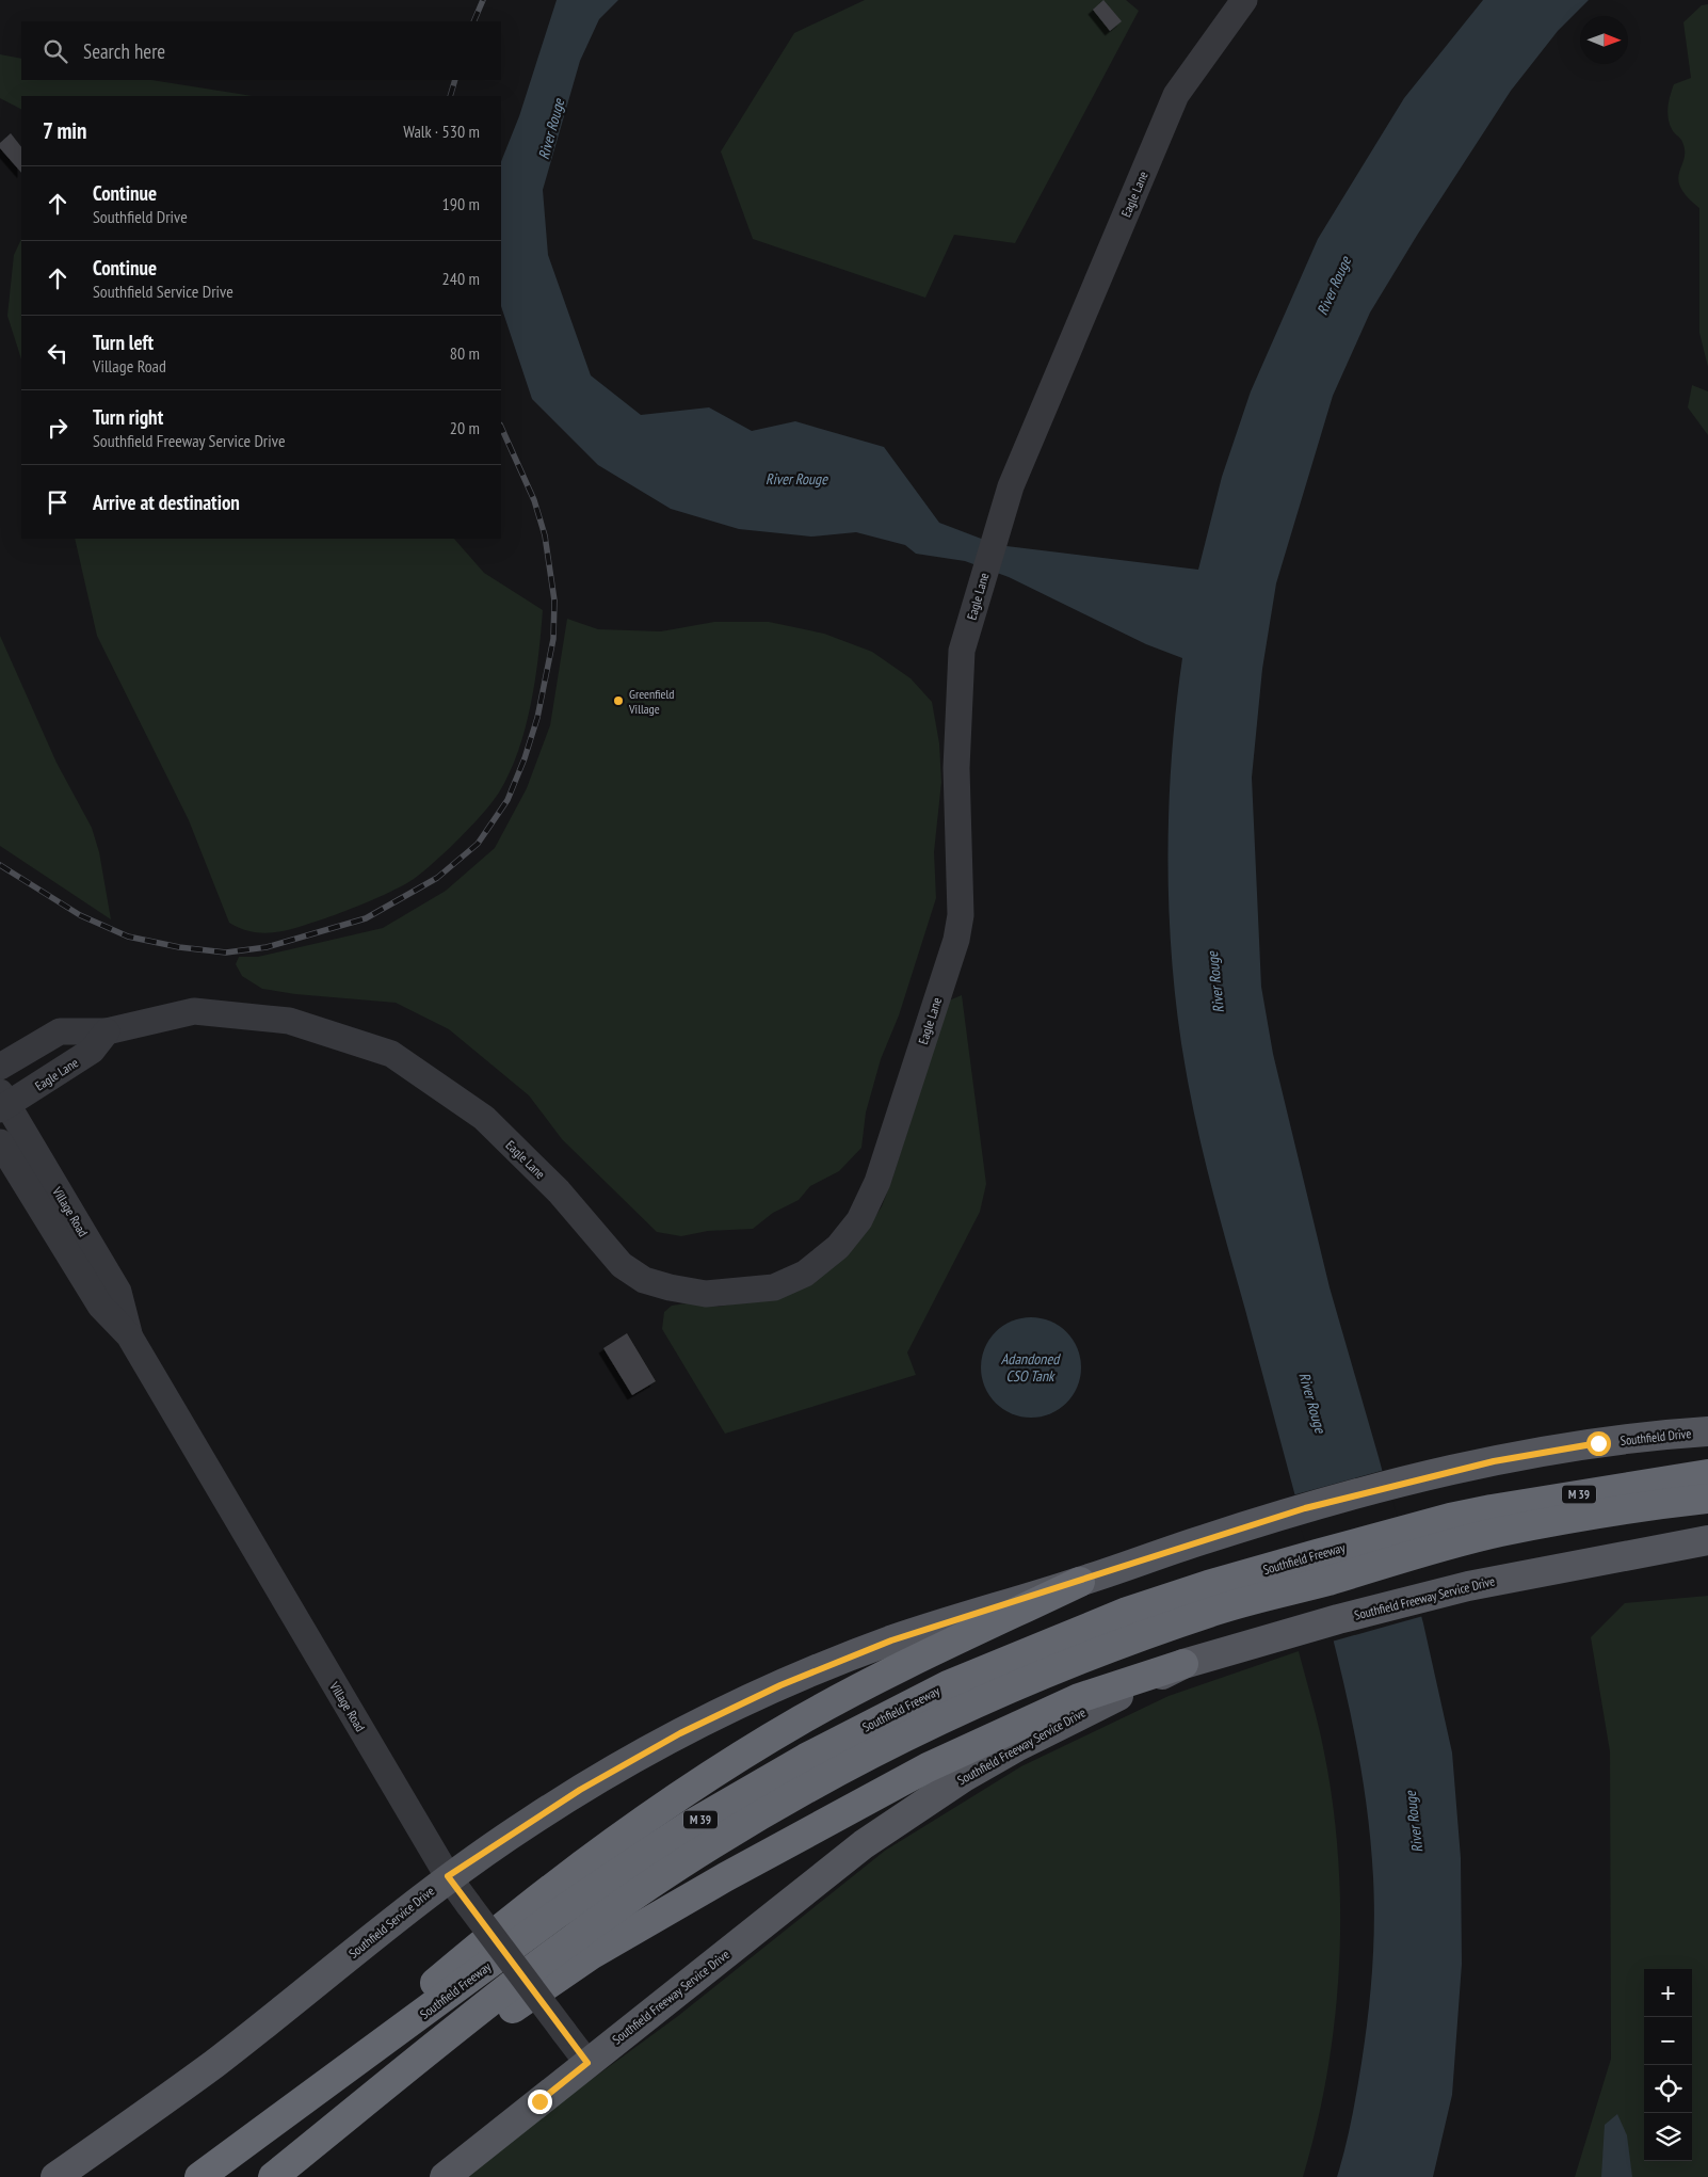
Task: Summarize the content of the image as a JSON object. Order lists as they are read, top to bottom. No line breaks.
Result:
{"streets":{"highway":["M 39","Southfield Freeway"],"main road":["Southfield Drive","Southfield Freeway Service Drive","Southfield Service Drive"],"street":["Eagle Lane","Village Road"]},"crossings":[["Eagle Lane","Village Road"],["Village Road","Southfield Freeway Service Drive"],["Village Road","Southfield Service Drive"],["Southfield Drive","Southfield Service Drive"]],"water":["River Rouge","Adandoned CSO Tank"],"places":["Greenfield Village"],"north":"right","page":{"search":"Search here","heading":["7 min","Walk · 530 m"],"list":[["Continue","Southfield Drive","190 m"],["Continue","Southfield Service Drive","240 m"],["Turn left","Village Road","80 m"],["Turn right","Southfield Freeway Service Drive","20 m"],"Arrive at destination"],"map_buttons":["+","−"]}}
